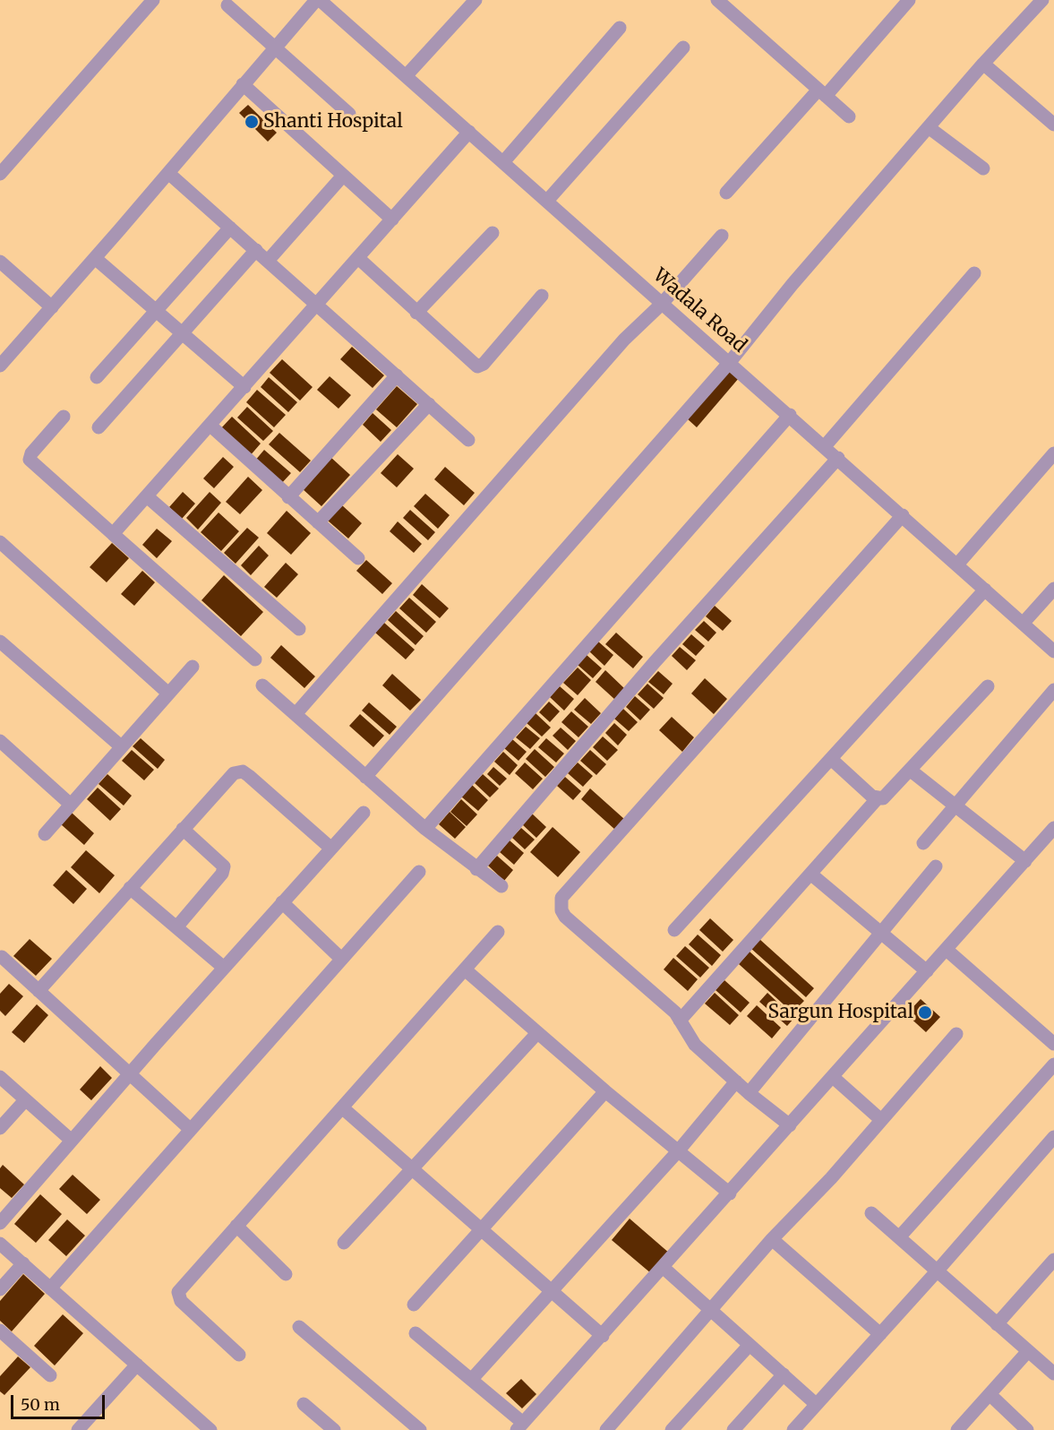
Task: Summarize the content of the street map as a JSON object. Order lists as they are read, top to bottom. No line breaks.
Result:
{"streets":{"street":["Wadala Road"]},"places":["Shanti Hospital","Sargun Hospital"],"scale_bar":"50 m"}
